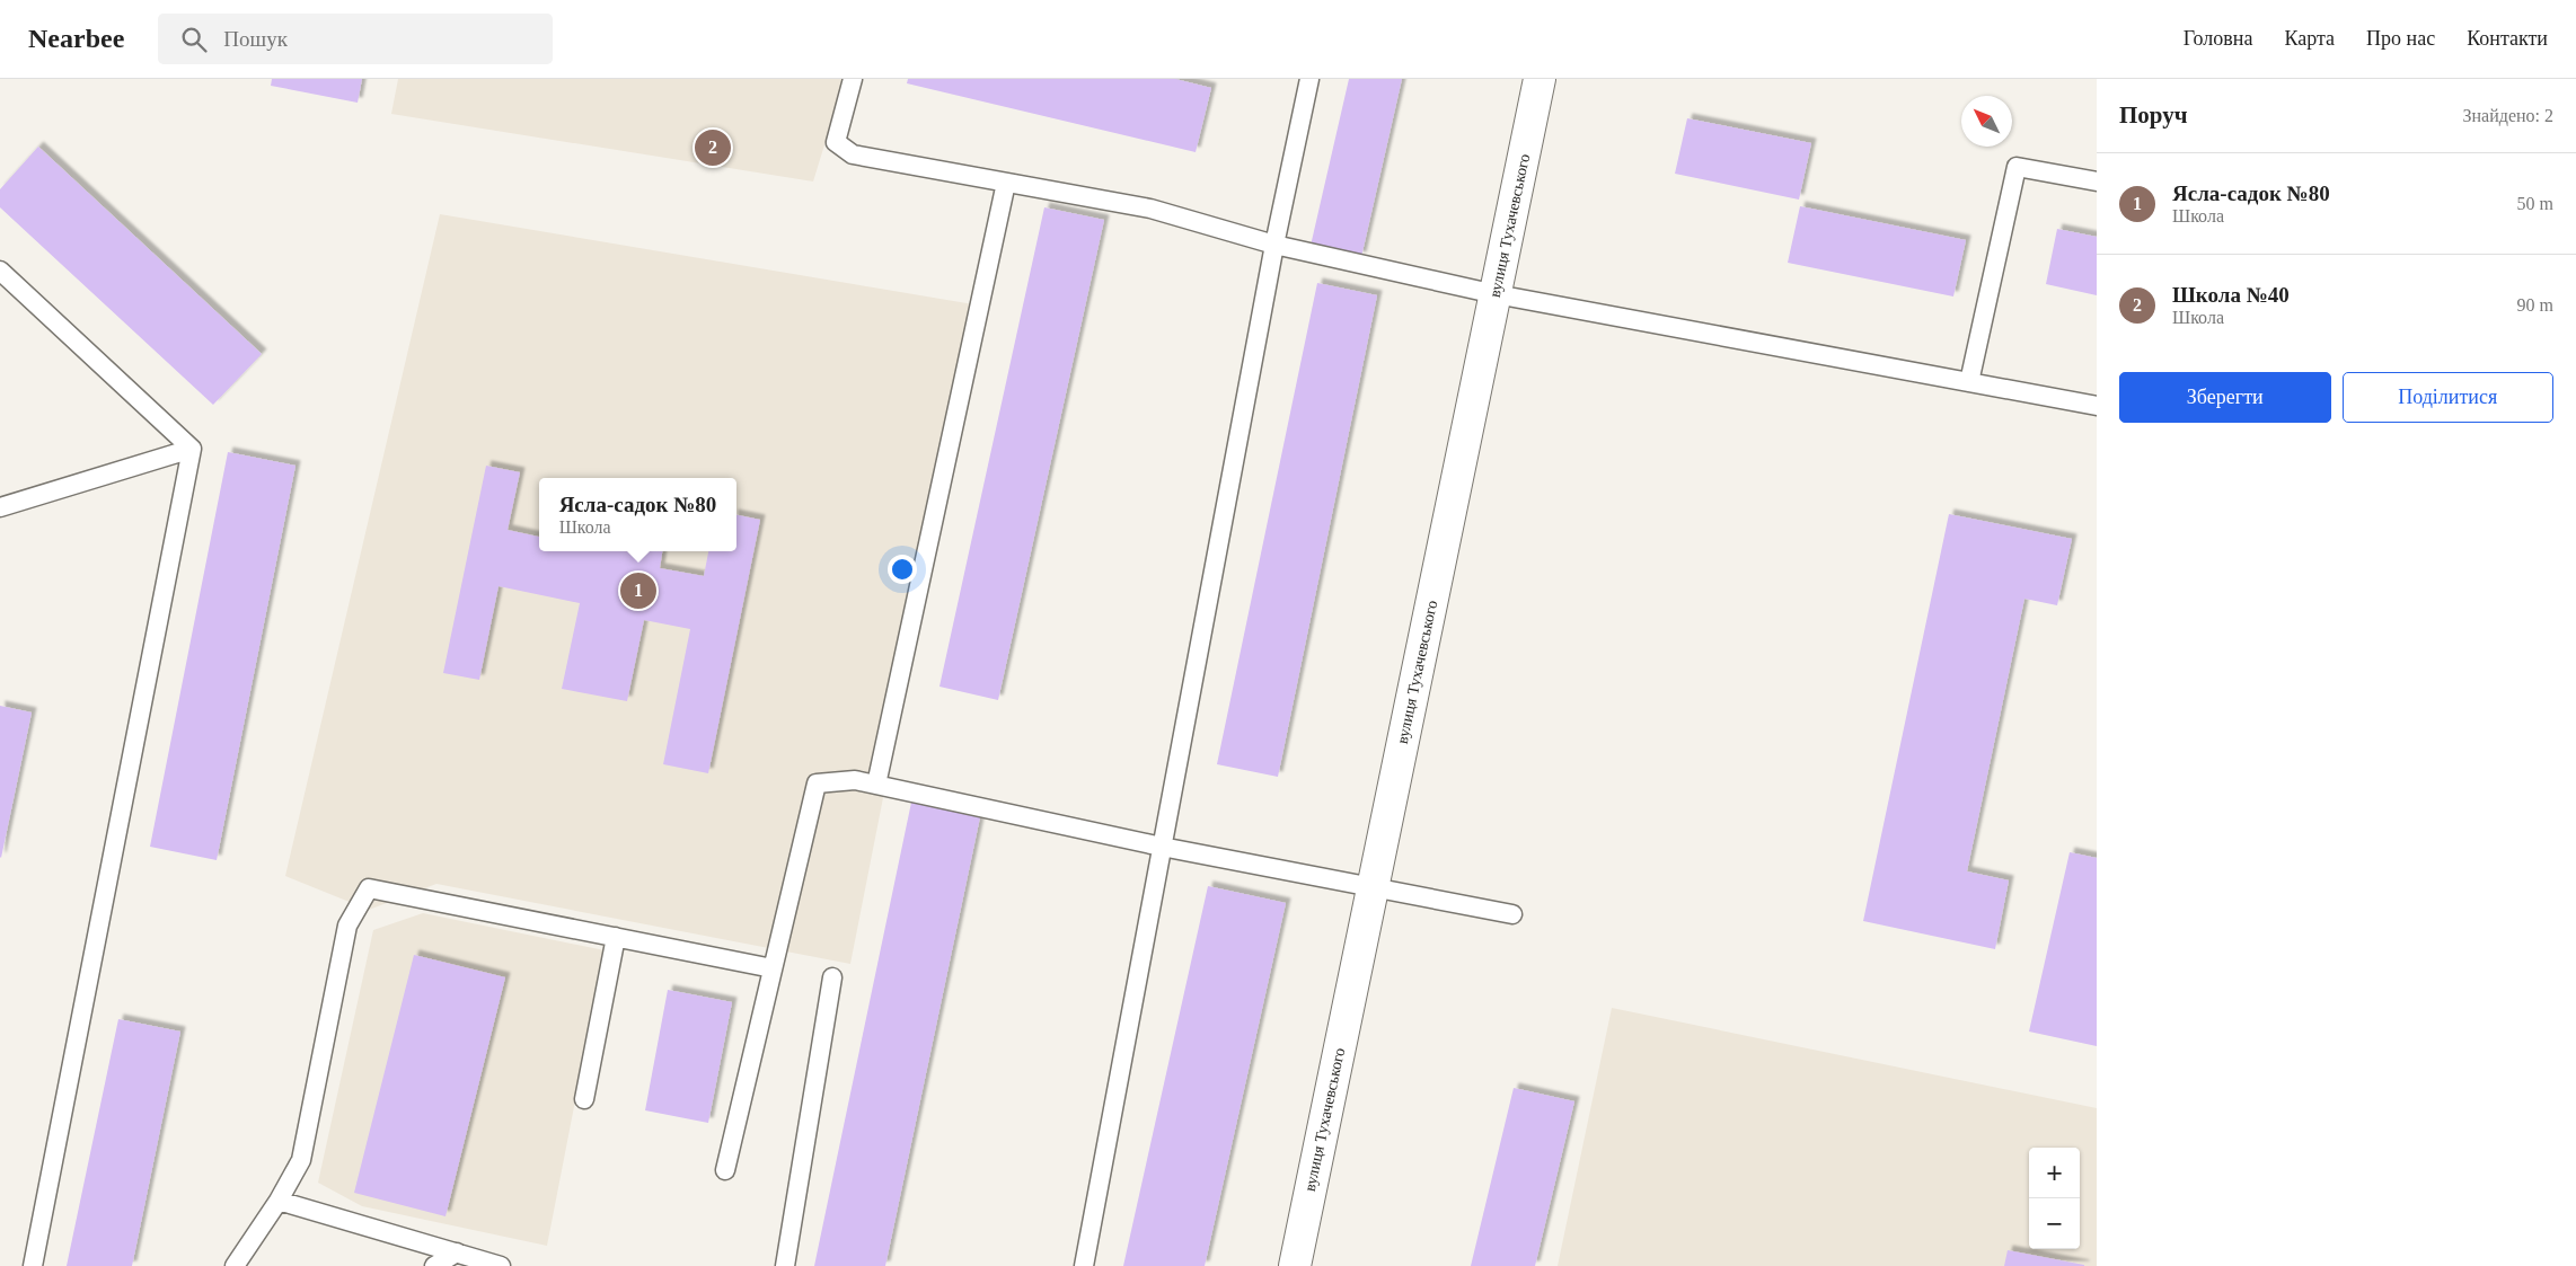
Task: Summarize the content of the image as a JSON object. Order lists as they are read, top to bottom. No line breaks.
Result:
{"streets":{"street":["вулиця Тухачевського"]},"north":"top left","page":{"header":"Nearbee","search":"Пошук","nav":["Головна","Карта","Про нас","Контакти"],"heading":["Поруч","Знайдено: 2"],"pins":["2","1"],"list":[{"mark":"1","name":"Ясла-садок №80","note":"Школа","value":"50 m"},{"mark":"2","name":"Школа №40","note":"Школа","value":"90 m"}],"buttons":["Зберегти","Поділитися"],"popup":["Ясла-садок №80","Школа"],"map_buttons":["+","−"]}}
